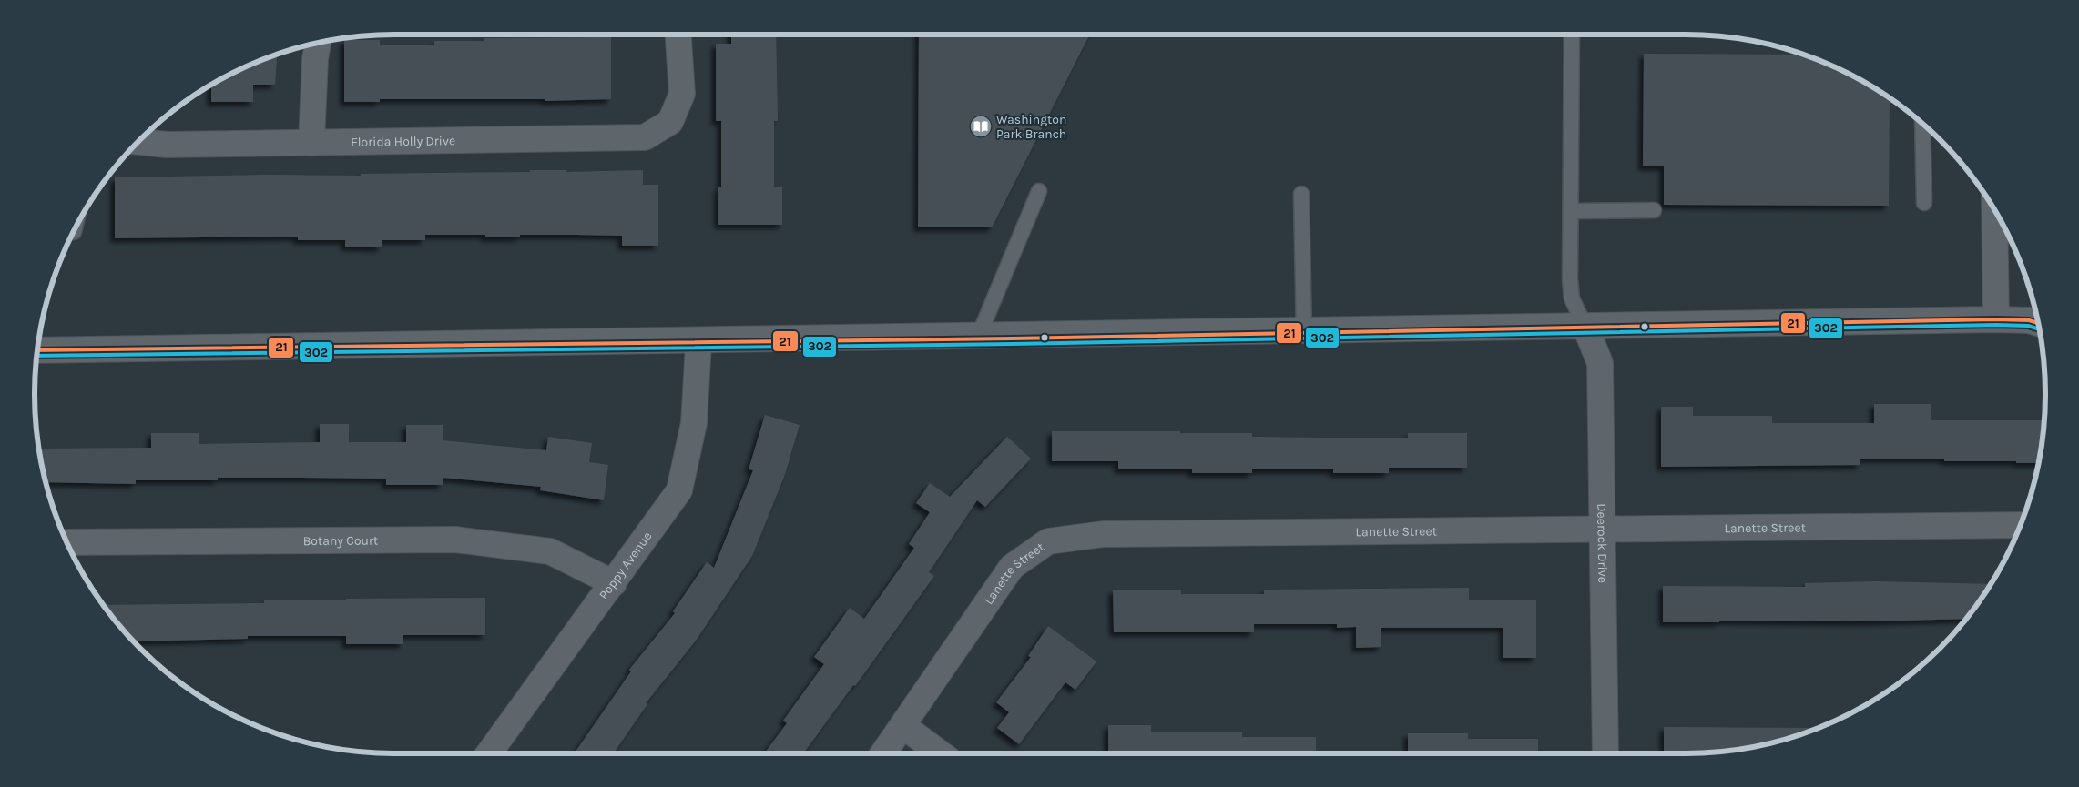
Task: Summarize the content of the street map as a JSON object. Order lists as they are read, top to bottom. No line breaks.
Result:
{"streets":{"street":["Florida Holly Drive","Lanette Street","Botany Court","Deerock Drive","Poppy Avenue"]},"crossings":[["Lanette Street","Deerock Drive"],["Botany Court","Poppy Avenue"]],"places":{"library":["Washington Park Branch"]},"lines":["transit line 21","transit line 302"]}
